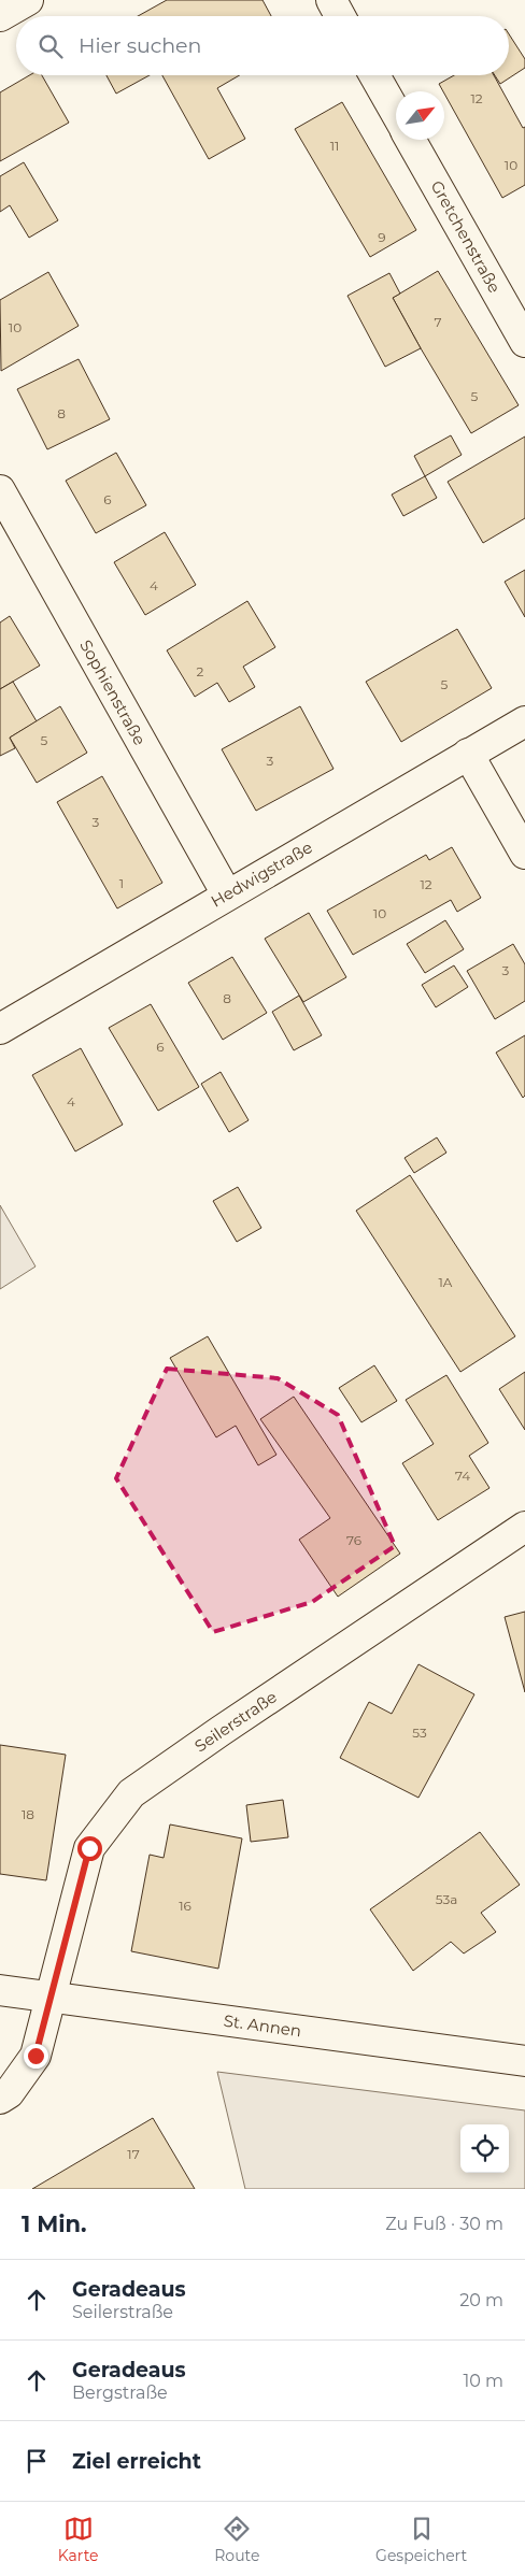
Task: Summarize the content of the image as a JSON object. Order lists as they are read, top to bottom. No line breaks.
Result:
{"streets":{"street":["Gretchenstraße","Sophienstraße","Hedwigstraße","Seilerstraße","St. Annen"]},"crossings":[["Sophienstraße","Hedwigstraße"],["Seilerstraße","St. Annen"]],"house_numbers":["12","11","10","9","7","10","5","8","6","4","2","5","5","3","3","1","12","10","3","8","6","4","1A","74","76","53","18","53a","16","17"],"north":"top right","page":{"search":"Hier suchen","heading":["1 Min.","Zu Fuß · 30 m"],"list":[["Geradeaus","Seilerstraße","20 m"],["Geradeaus","Bergstraße","10 m"],"Ziel erreicht"],"nav":["Karte","Route","Gespeichert"]}}
